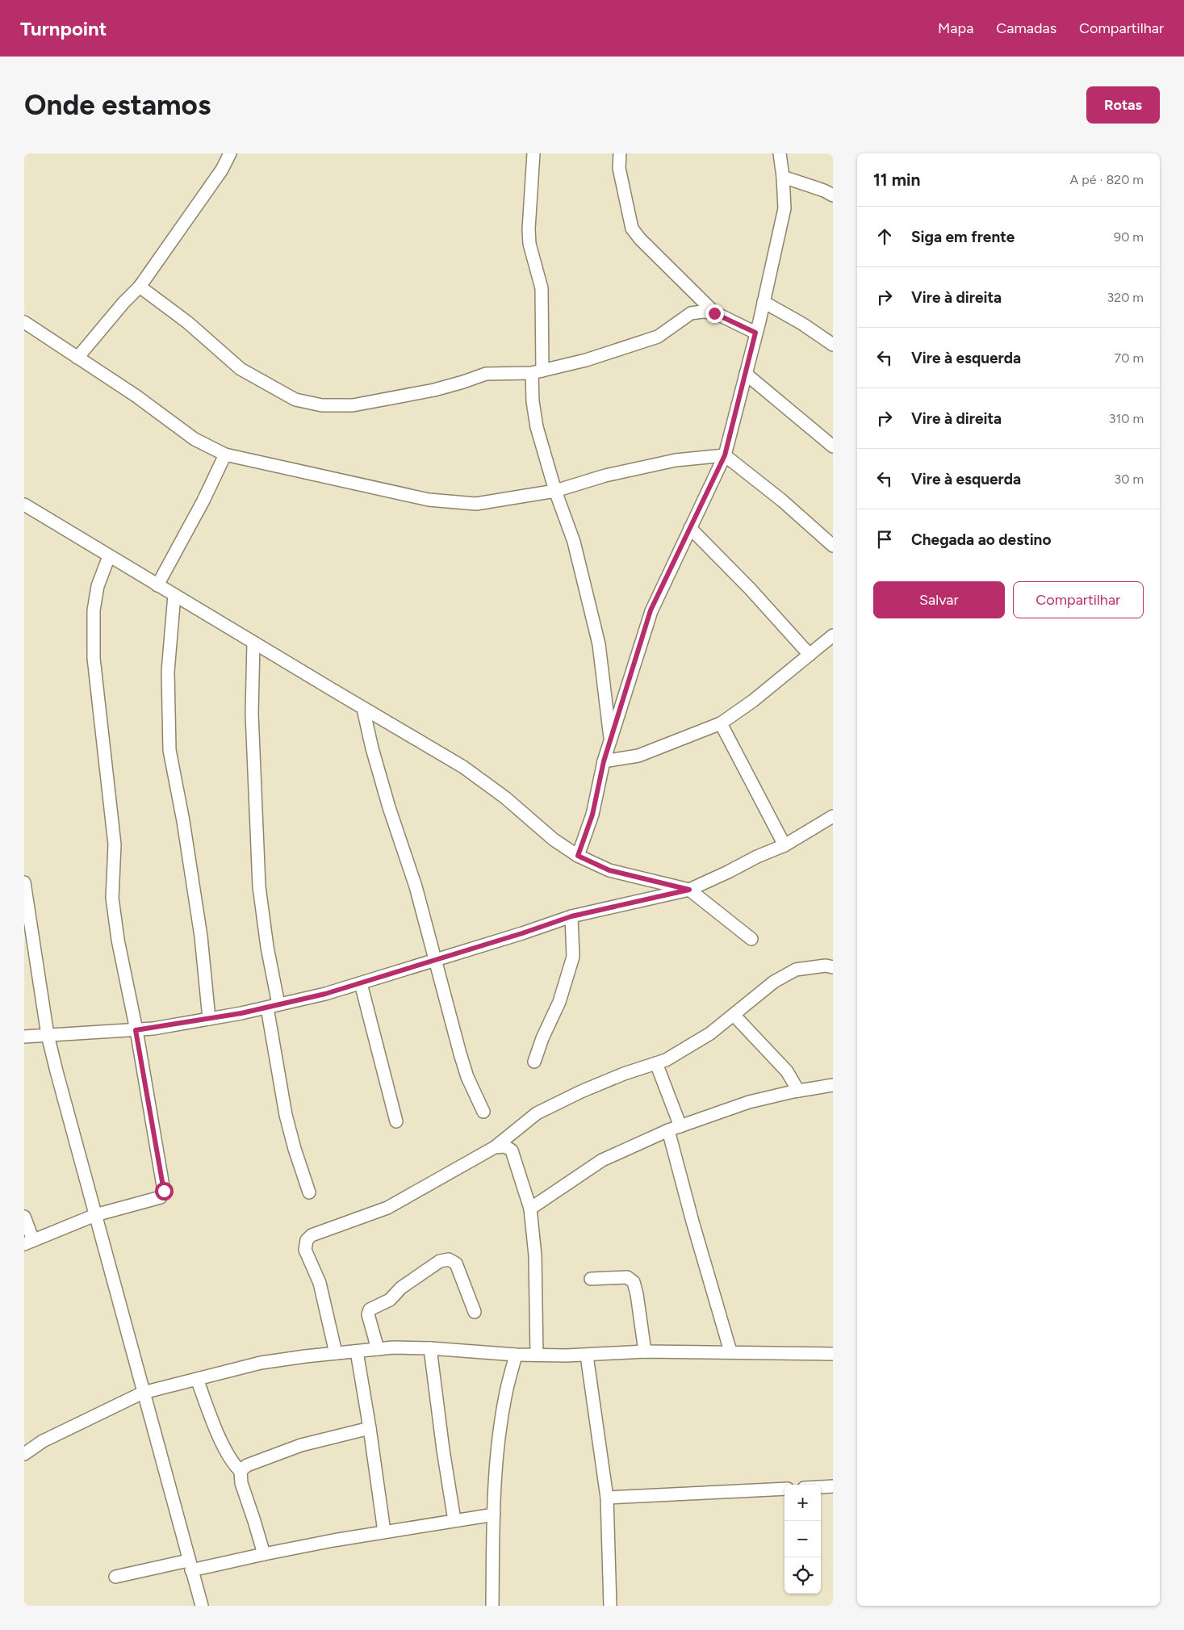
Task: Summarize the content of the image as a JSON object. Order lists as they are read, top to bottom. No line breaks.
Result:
{"page":{"header":"Turnpoint","nav":["Mapa","Camadas","Compartilhar"],"buttons":["Rotas",["Salvar","Compartilhar"]],"title":"Onde estamos","heading":["11 min","A pé · 820 m"],"list":[["Siga em frente","90 m"],["Vire à direita","320 m"],["Vire à esquerda","70 m"],["Vire à direita","310 m"],["Vire à esquerda","30 m"],"Chegada ao destino"],"map_buttons":["+","−"]}}
